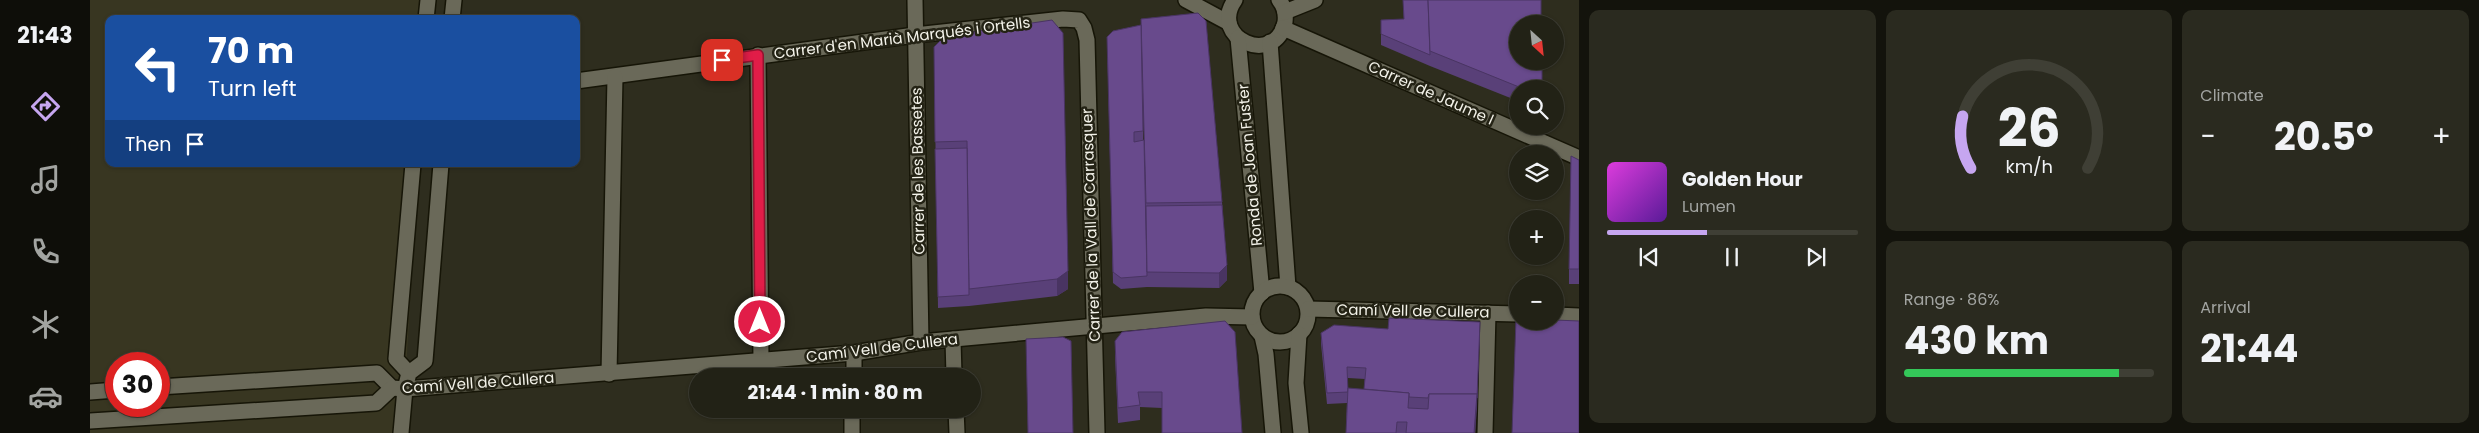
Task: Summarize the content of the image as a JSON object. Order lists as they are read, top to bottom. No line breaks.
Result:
{"streets":{"street":["Carrer d'en Marià Marqués i Ortells","Carrer de Jaume I","Ronda de Joan Fuster","Carrer de les Bassetes","Carrer de la Vall de Carrasquer","Camí Vell de Cullera"]},"crossings":[["Carrer d'en Marià Marqués i Ortells","Carrer de les Bassetes"],["Carrer d'en Marià Marqués i Ortells","Carrer de la Vall de Carrasquer"],["Ronda de Joan Fuster","Camí Vell de Cullera"],["Carrer de les Bassetes","Camí Vell de Cullera"],["Carrer de la Vall de Carrasquer","Camí Vell de Cullera"]],"north":"bottom right","page":{"tabs":"21:43","tile":["Climate",["Range · 86%","430 km"],["Arrival","21:44"]],"map_buttons":["+","−"],"turn":["70 m","Turn left"],"heat":["−","20.5°","+"],"then":"Then","song":["Golden Hour","Lumen"],"limit":"30","trip":"21:44 · 1 min · 80 m","gauge":["26","km/h"]}}
